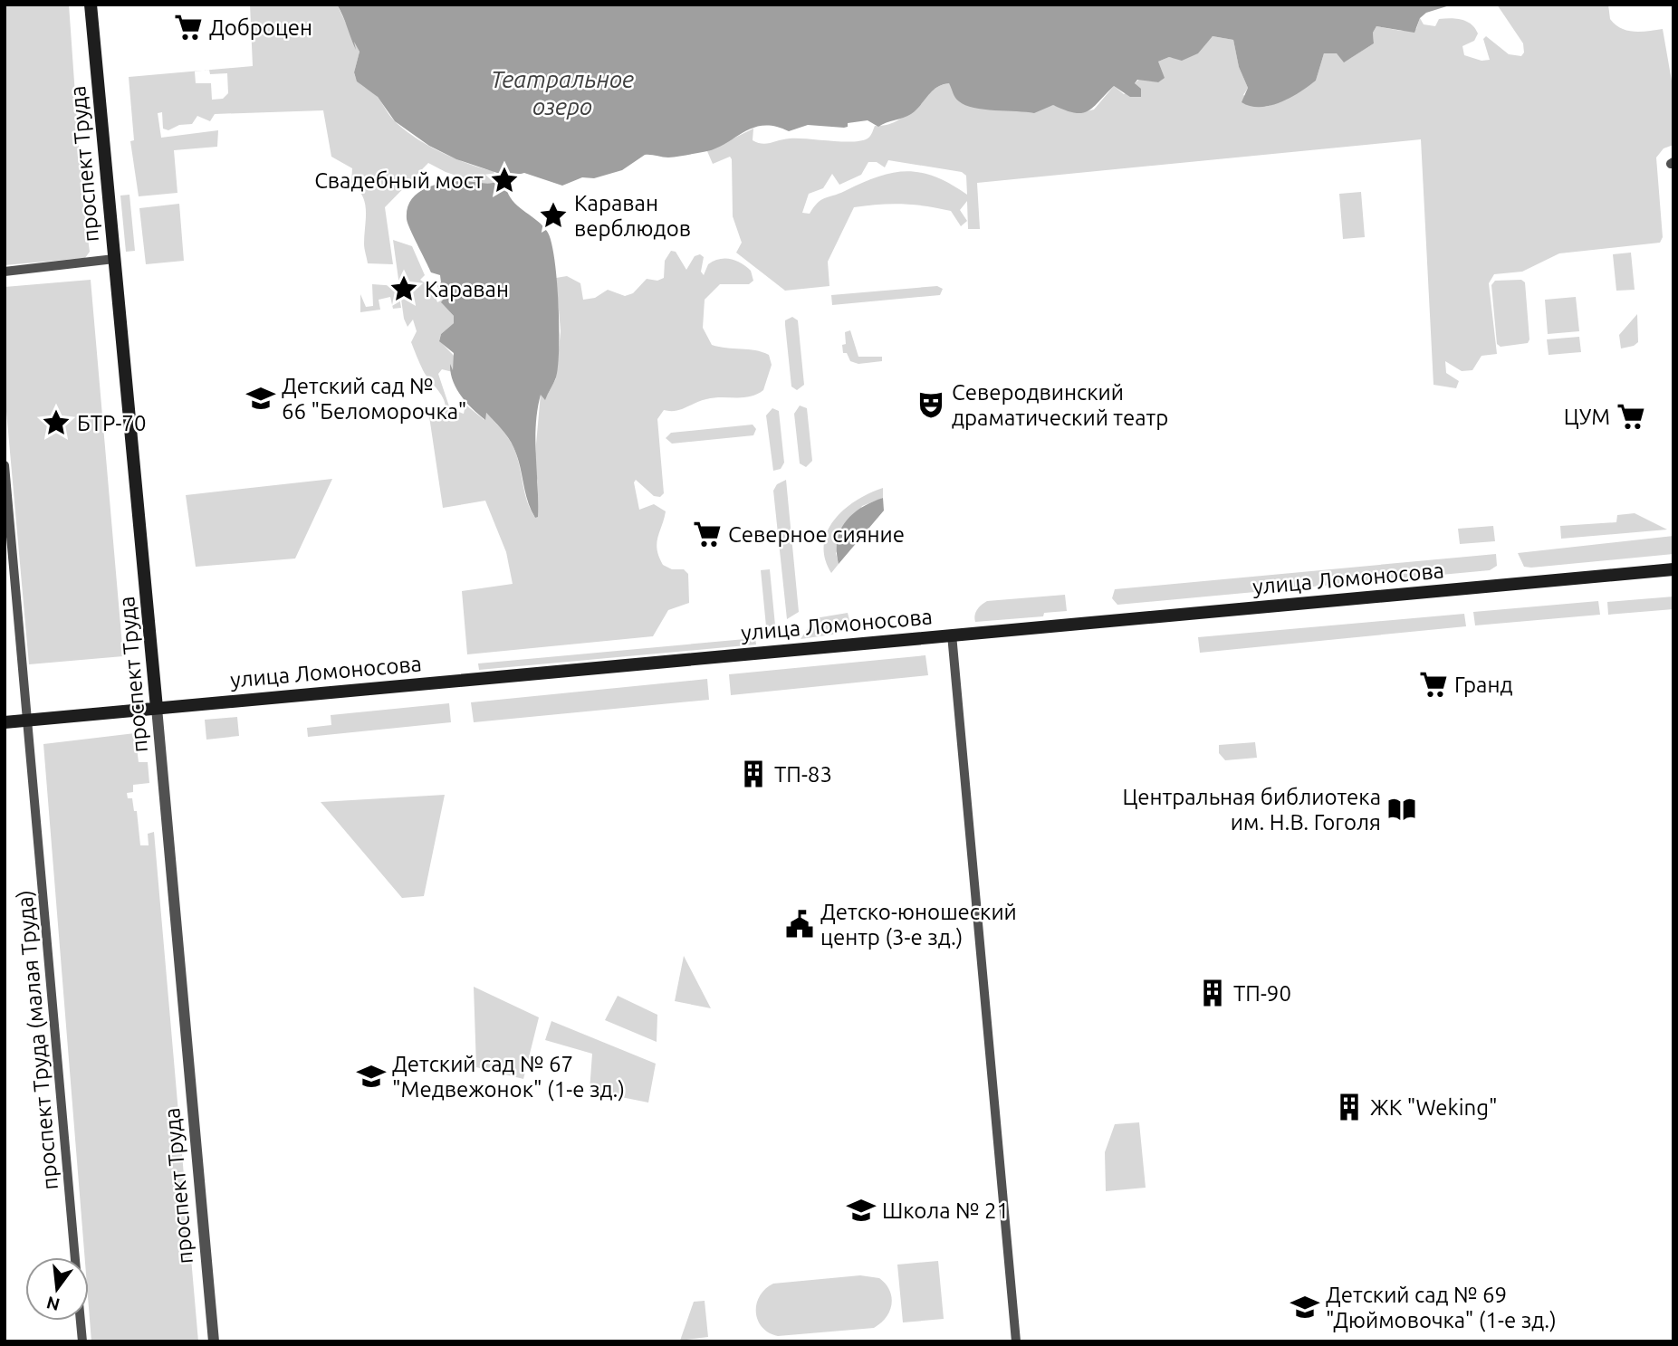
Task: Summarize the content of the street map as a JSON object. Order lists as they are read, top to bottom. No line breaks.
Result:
{"streets":{"main road":["проспект Труда","улица Ломоносова"],"street":["проспект Труда (малая Труда)"]},"crossings":[["проспект Труда","улица Ломоносова"],["улица Ломоносова","проспект Труда (малая Труда)"]],"water":["Театральное озеро"],"places":{"supermarket":["Доброцен","ЦУМ","Северное сияние","Гранд"],"place":["Свадебный мост","Караван верблюдов","Караван","БТР-70"],"school or university":["Детский сад № 66 \"Беломорочка\"","Детский сад № 67 \"Медвежонок\" (1-е зд.)","Школа № 21","Детский сад № 69 \"Дюймовочка\" (1-е зд.)"],"theatre":["Северодвинский драматический театр"],"building":["ТП-83","ТП-90","ЖК \"Weking\""],"library":["Центральная библиотека им. Н.В. Гоголя"],"public building":["Детско-юношеский центр (3-е зд.)"]},"north":"bottom"}
